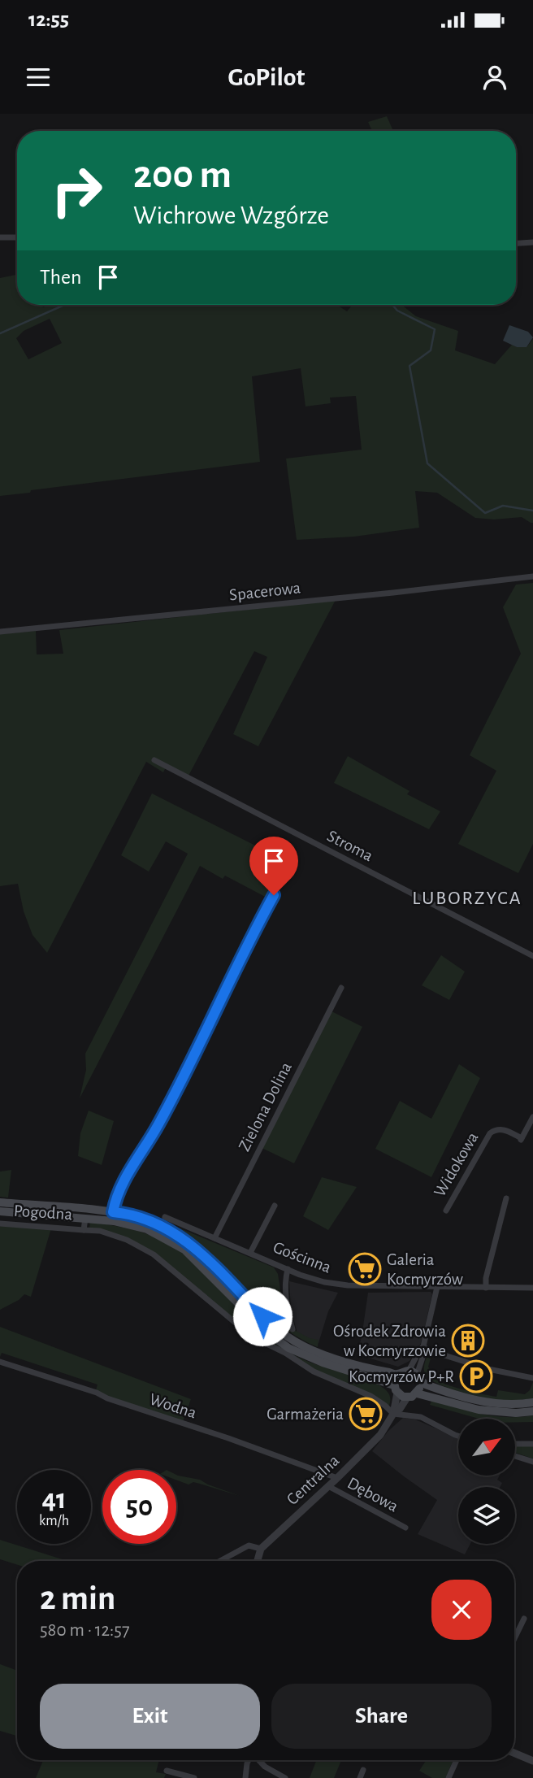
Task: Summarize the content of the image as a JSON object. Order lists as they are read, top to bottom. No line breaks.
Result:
{"streets":{"street":["Spacerowa","Stroma","Zielona Dolina","Widokowa","Pogodna","Gościnna","Wodna","Centralna","Dębowa"]},"crossings":[["Zielona Dolina","Gościnna"],["Pogodna","Centralna"],["Wodna","Centralna"],["Centralna","Dębowa"]],"districts":["LUBORZYCA"],"places":{"supermarket":["Galeria Kocmyrzów","Garmażeria"],"building":["Ośrodek Zdrowia w Kocmyrzowie"],"parking":["Kocmyrzów P+R"]},"north":"top right","page":{"status":"12:55","header":"GoPilot","turn":["200 m","Wichrowe Wzgórze"],"then":"Then","speed":"41 km/h","limit":"50","heading":["2 min","580 m · 12:57"],"buttons":["Exit","Share"]}}
